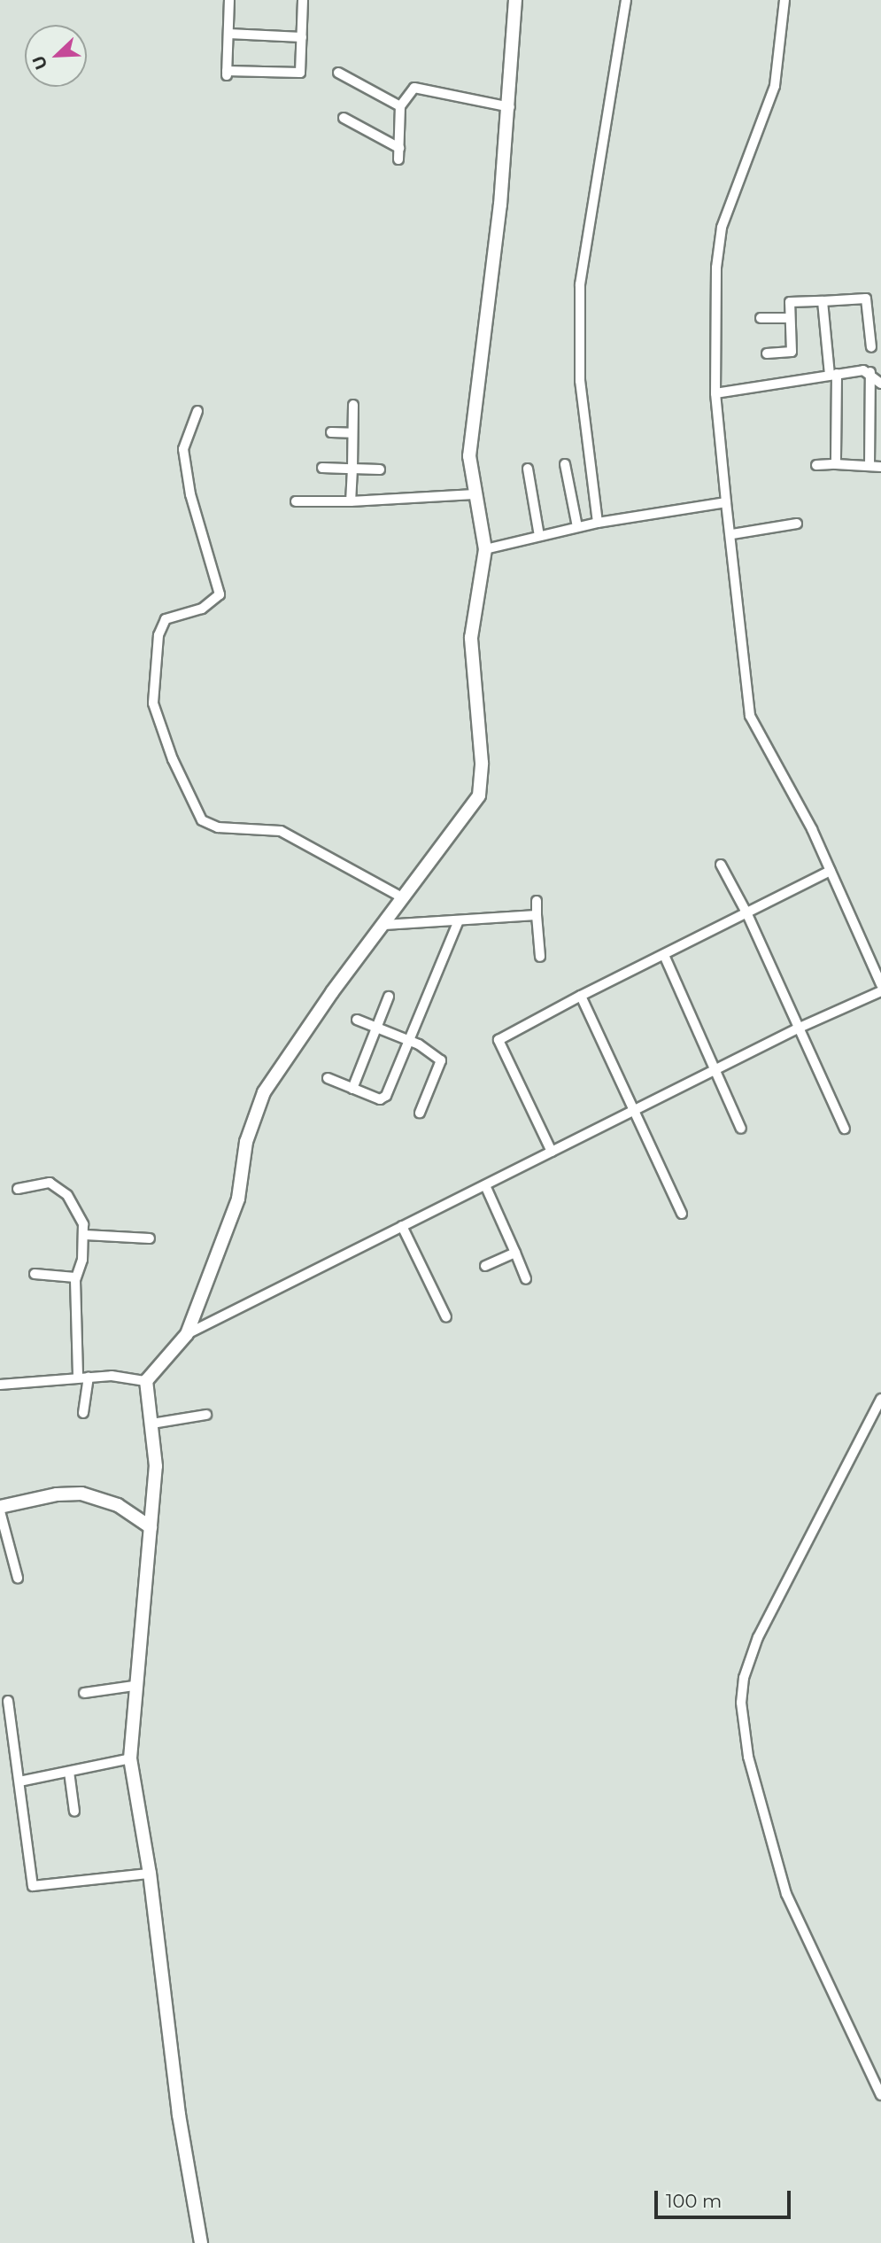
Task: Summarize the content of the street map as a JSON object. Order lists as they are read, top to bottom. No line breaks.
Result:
{"scale_bar":"100 m","north":"bottom left"}
